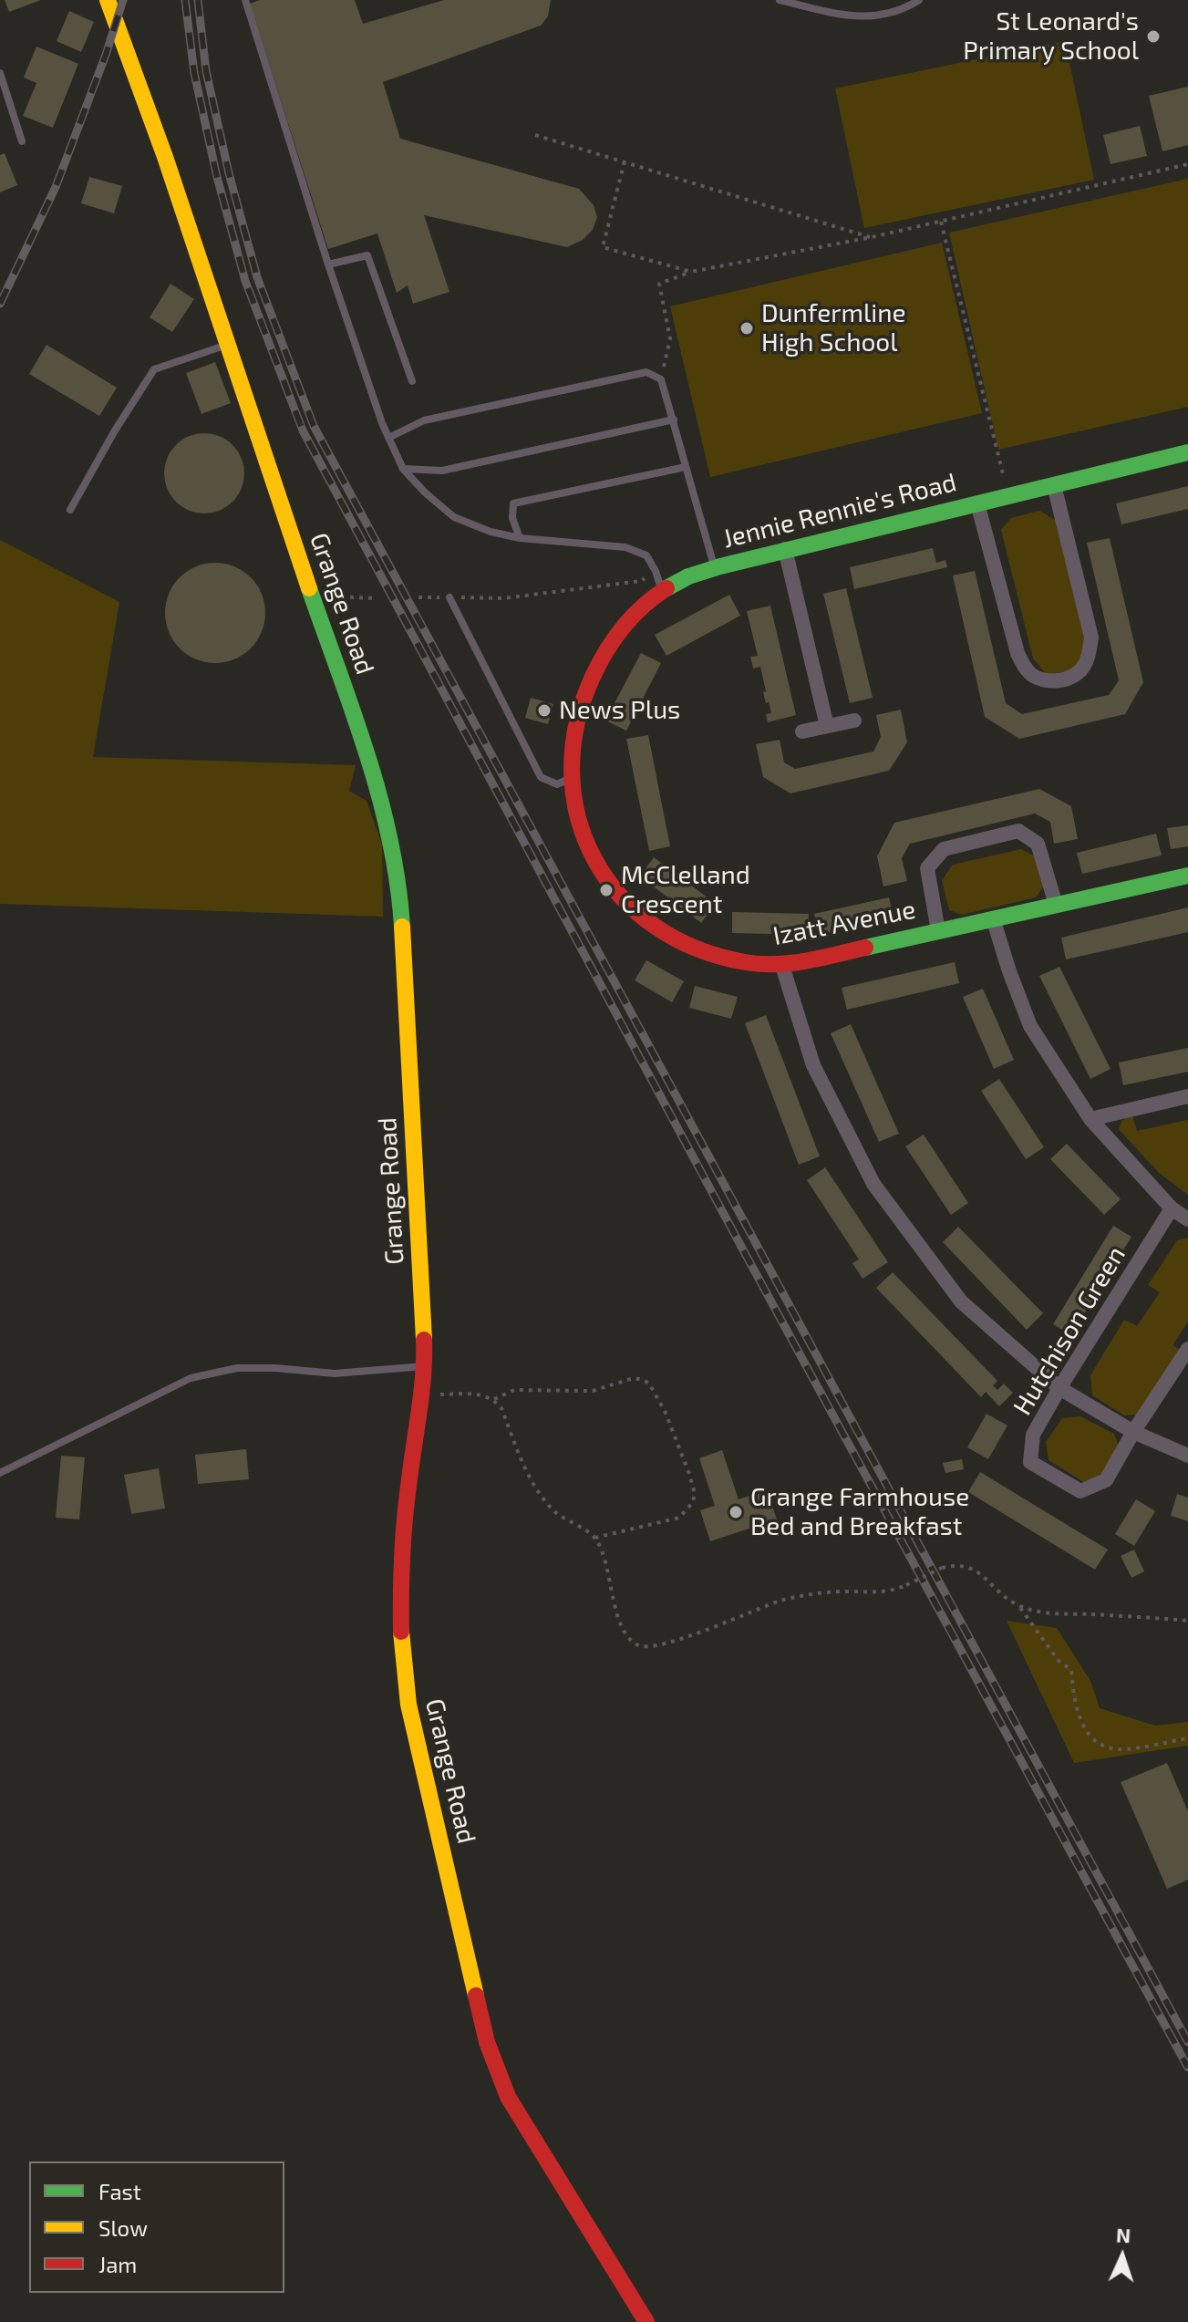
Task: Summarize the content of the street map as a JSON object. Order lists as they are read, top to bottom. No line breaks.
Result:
{"streets":{"street":["Jennie Rennie's Road","Grange Road","Izatt Avenue","Hutchison Green"]},"crossings":[["Jennie Rennie's Road","Izatt Avenue"]],"places":["St Leonard's Primary School","Dunfermline High School","News Plus","McClelland Crescent","Grange Farmhouse Bed and Breakfast"],"legend":["Fast","Slow","Jam"],"north":"top"}
